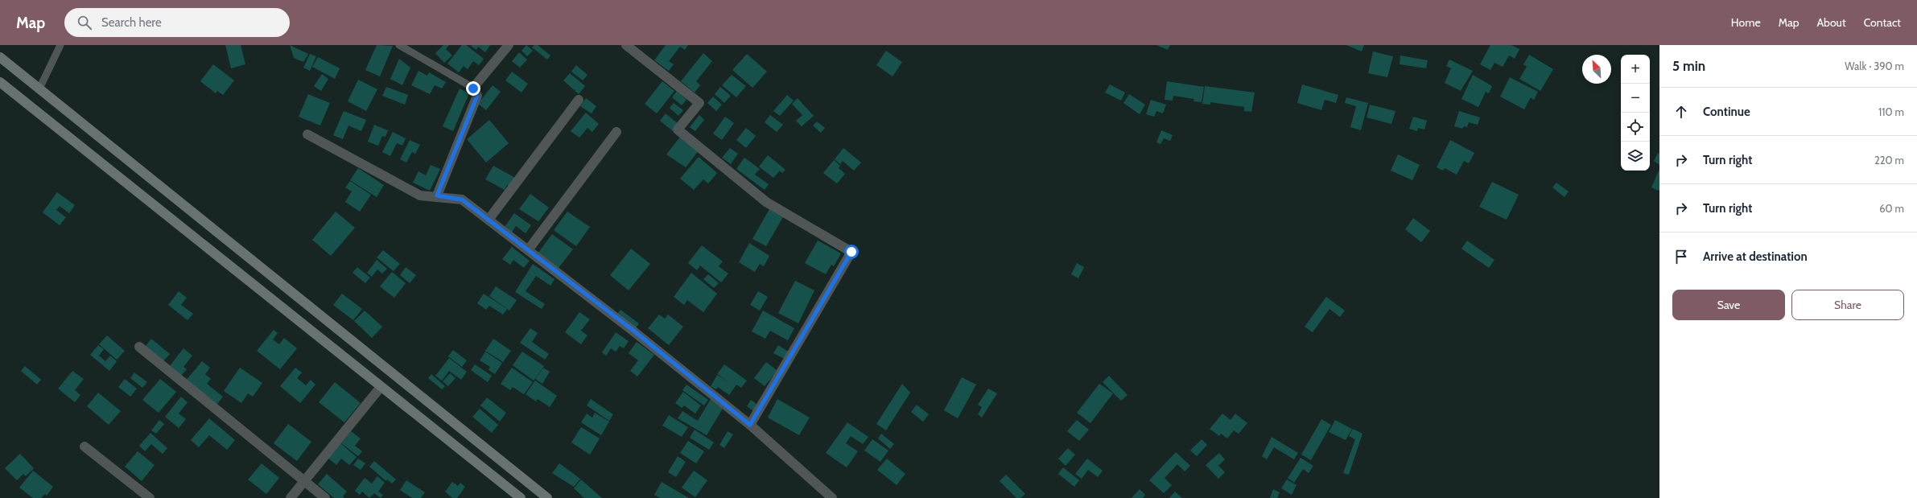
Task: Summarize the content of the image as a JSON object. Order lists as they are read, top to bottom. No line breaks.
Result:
{"north":"top left","page":{"header":"Map","search":"Search here","nav":["Home","Map","About","Contact"],"heading":["5 min","Walk · 390 m"],"map_buttons":["+","−"],"list":[["Continue","110 m"],["Turn right","220 m"],["Turn right","60 m"],"Arrive at destination"],"buttons":["Save","Share"]}}
